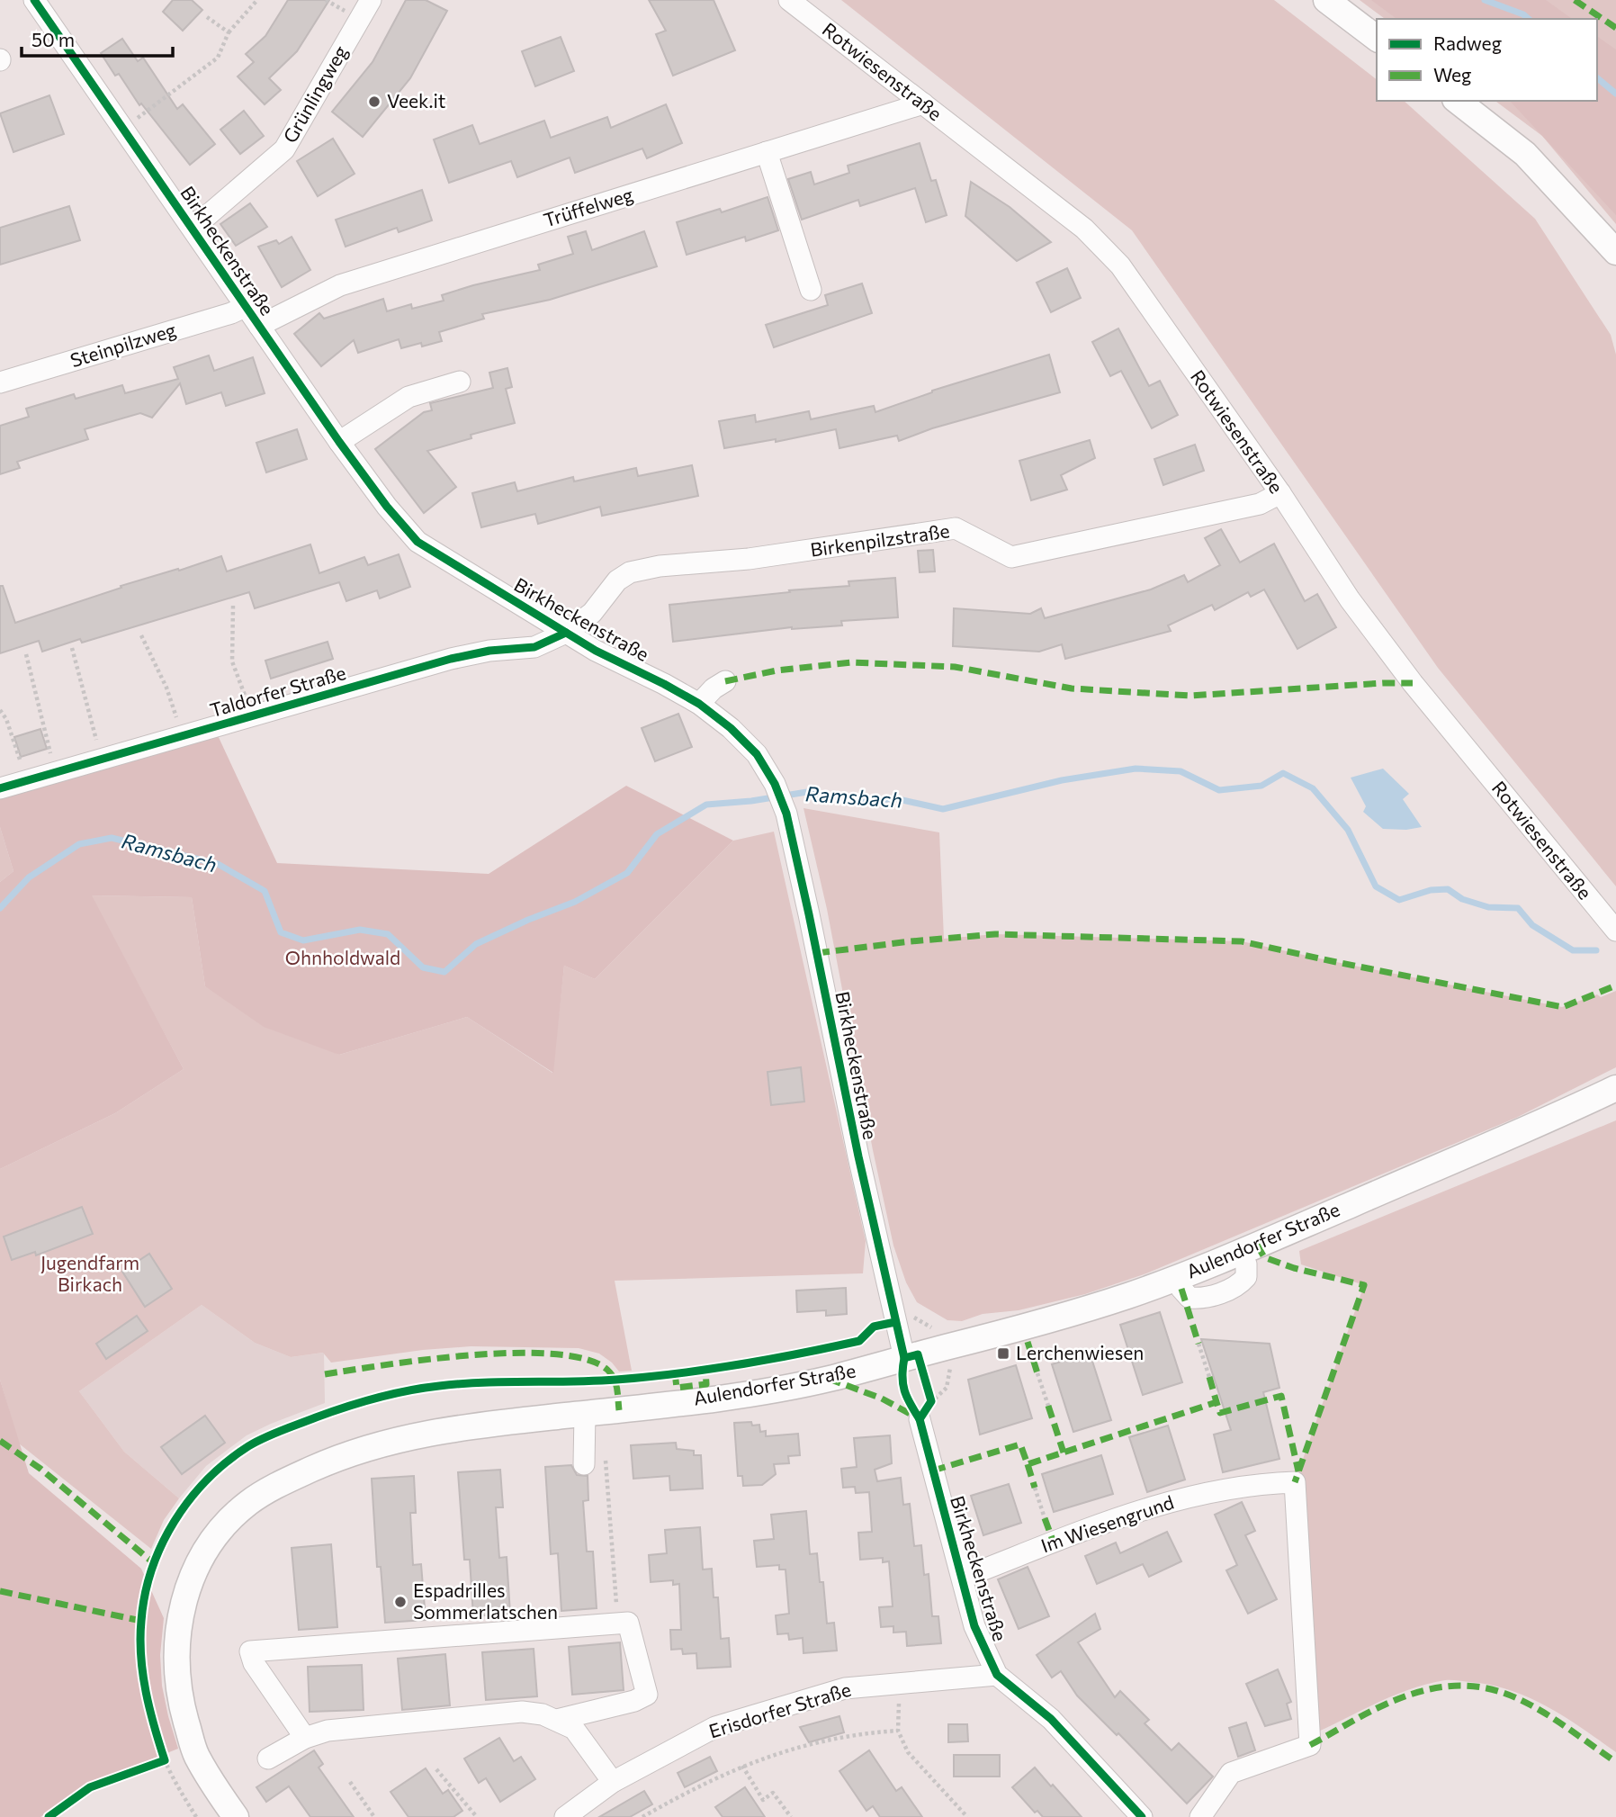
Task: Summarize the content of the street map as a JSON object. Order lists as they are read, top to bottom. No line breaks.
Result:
{"streets":{"main road":["Aulendorfer Straße"],"street":["Rotwiesenstraße","Grünlingweg","Trüffelweg","Birkheckenstraße","Steinpilzweg","Birkenpilzstraße","Taldorfer Straße","Im Wiesengrund","Erisdorfer Straße"]},"crossings":[["Rotwiesenstraße","Trüffelweg"],["Rotwiesenstraße","Birkenpilzstraße"],["Grünlingweg","Birkheckenstraße"],["Trüffelweg","Birkheckenstraße"],["Birkheckenstraße","Steinpilzweg"],["Birkheckenstraße","Birkenpilzstraße"],["Birkheckenstraße","Taldorfer Straße"],["Birkheckenstraße","Aulendorfer Straße"],["Birkheckenstraße","Im Wiesengrund"],["Birkheckenstraße","Erisdorfer Straße"],["Birkenpilzstraße","Taldorfer Straße"]],"water":["Ramsbach"],"parks":["Ohnholdwald","Jugendfarm Birkach"],"places":{"other":["Veek.it","Espadrilles Sommerlatschen"],"transit":["Lerchenwiesen"]},"legend":["Radweg","Weg"],"scale_bar":"50 m"}
